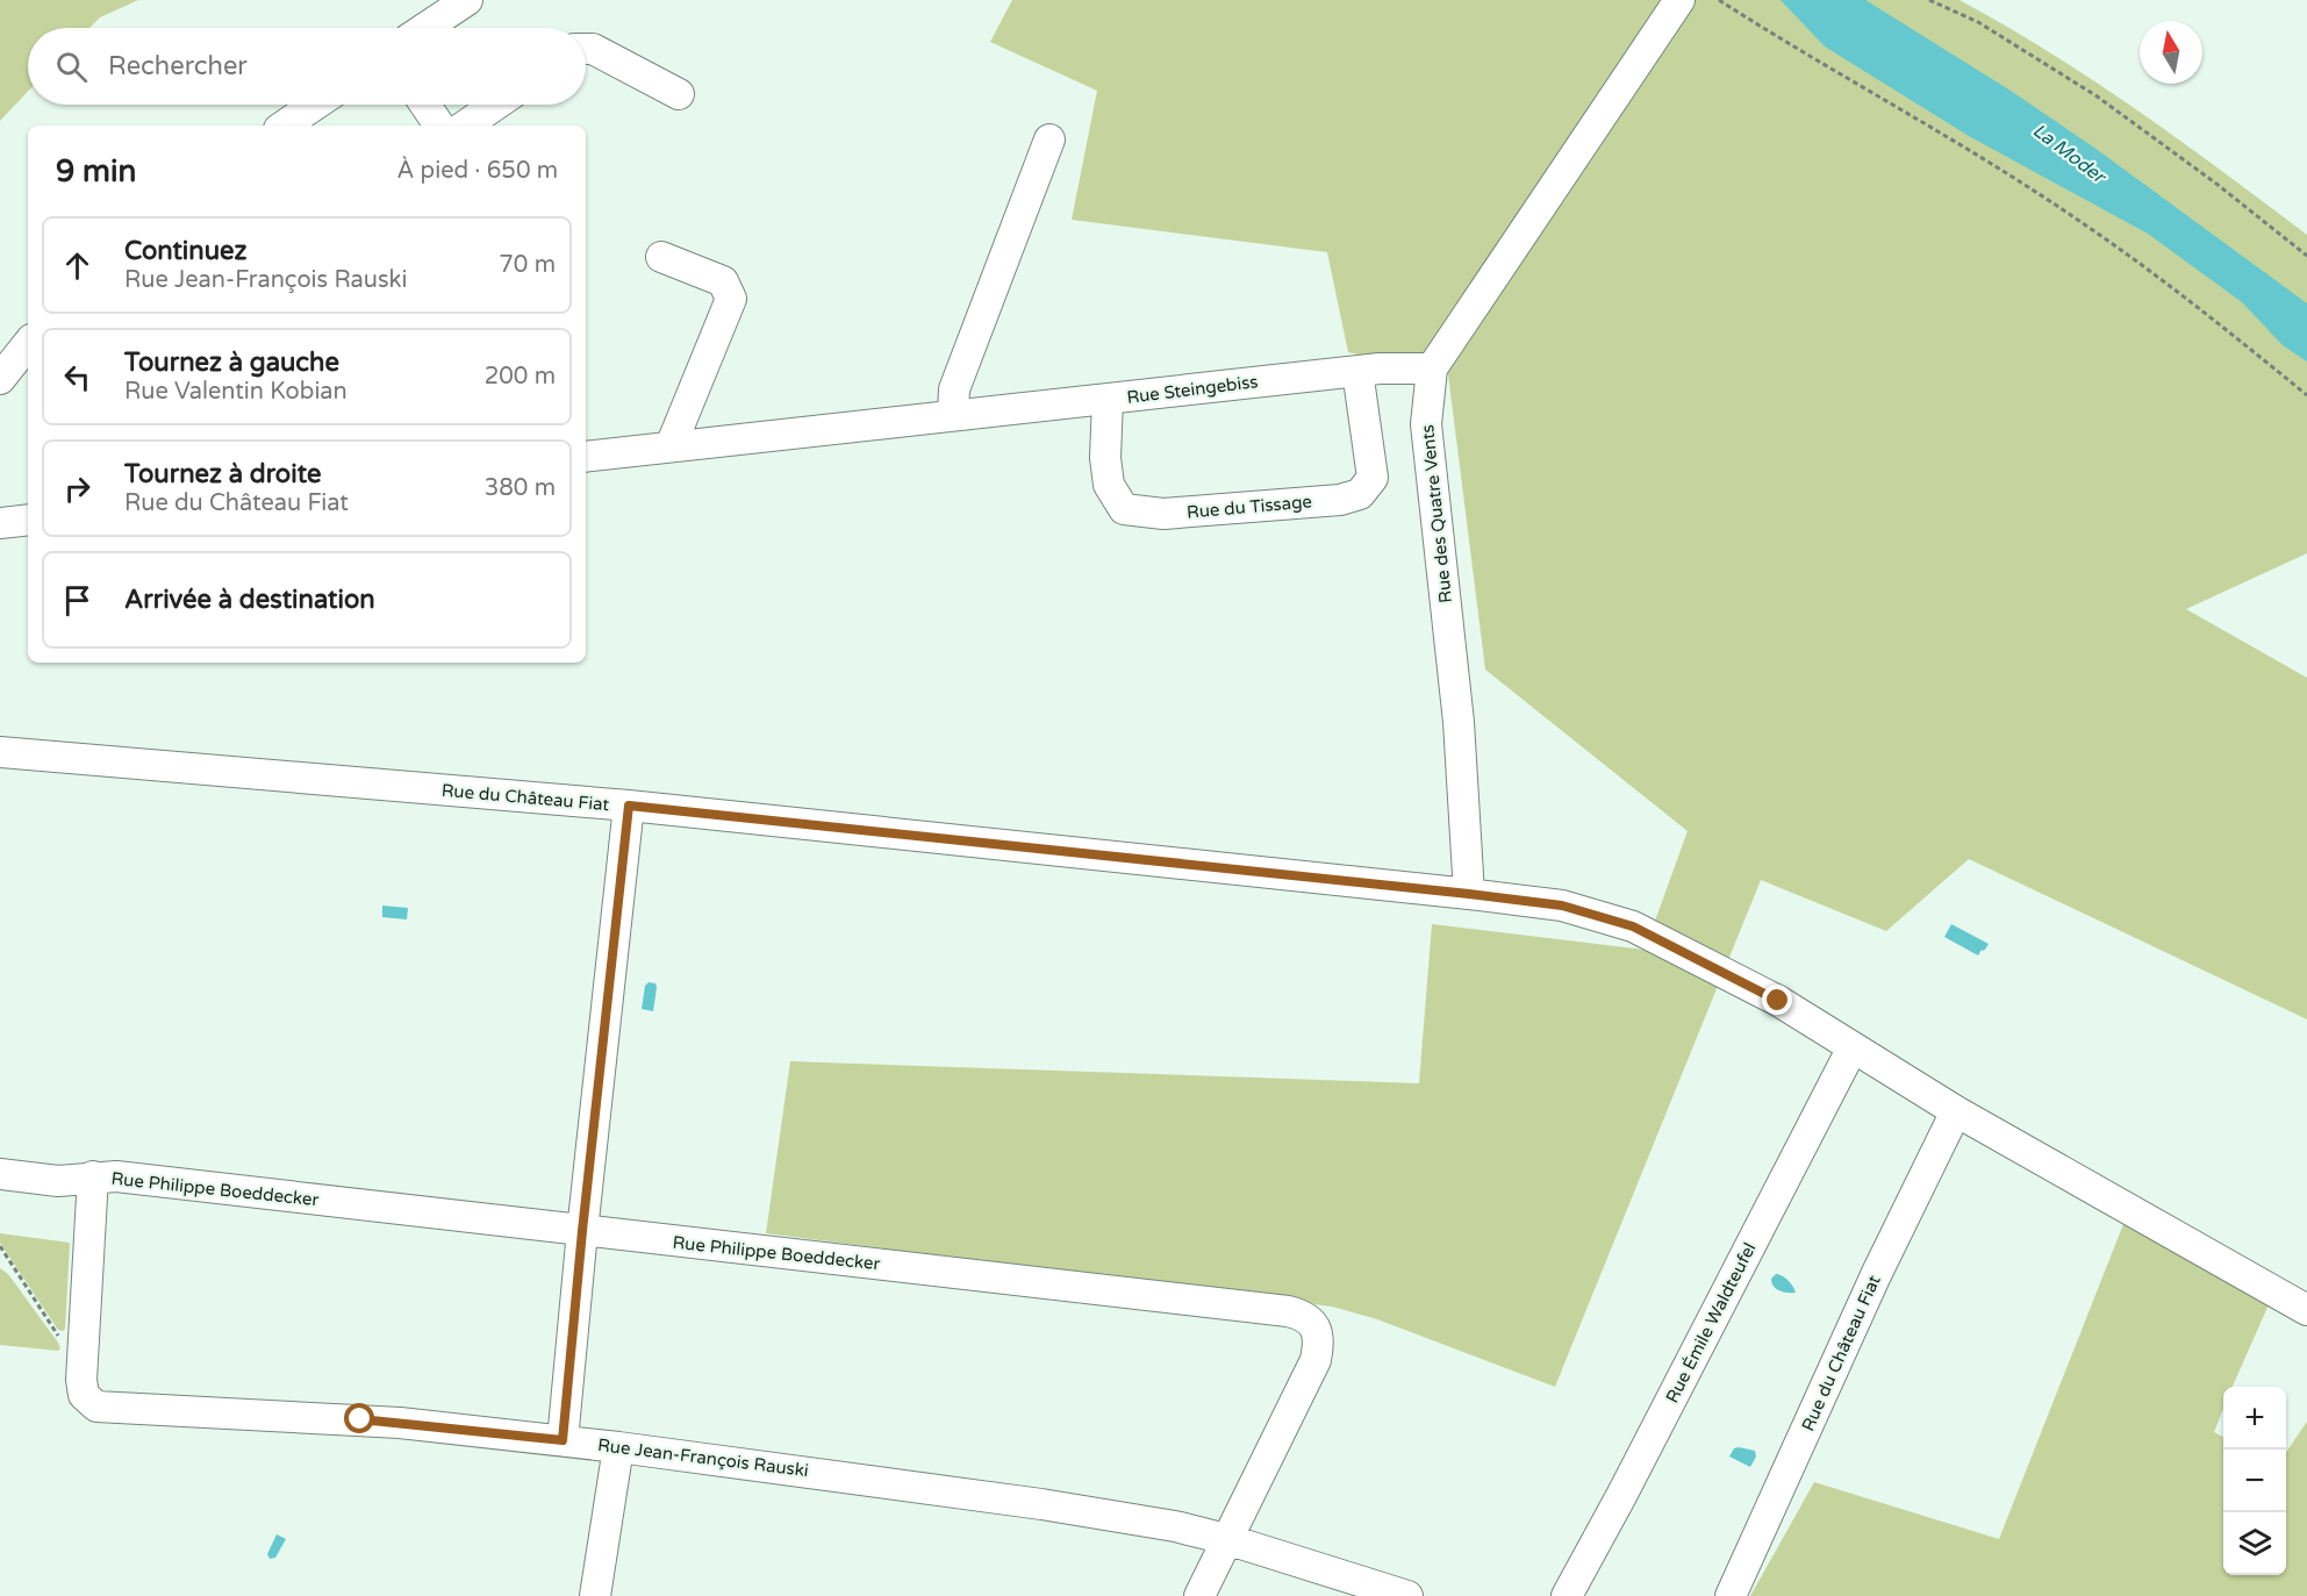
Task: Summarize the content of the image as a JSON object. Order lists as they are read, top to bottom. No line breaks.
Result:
{"streets":{"street":["Rue Steingebiss","Rue du Tissage","Rue des Quatre Vents","Rue du Château Fiat","Rue Philippe Boeddecker","Rue Émile Waldteufel","Rue Jean-François Rauski"]},"crossings":[["Rue Steingebiss","Rue du Tissage"],["Rue Steingebiss","Rue des Quatre Vents"],["Rue des Quatre Vents","Rue du Château Fiat"],["Rue du Château Fiat","Rue Émile Waldteufel"],["Rue Philippe Boeddecker","Rue Jean-François Rauski"]],"water":["La Moder"],"north":"top","page":{"search":"Rechercher","heading":["9 min","À pied · 650 m"],"list":[["Continuez","Rue Jean-François Rauski","70 m"],["Tournez à gauche","Rue Valentin Kobian","200 m"],["Tournez à droite","Rue du Château Fiat","380 m"],"Arrivée à destination"],"map_buttons":["+","−"]}}
